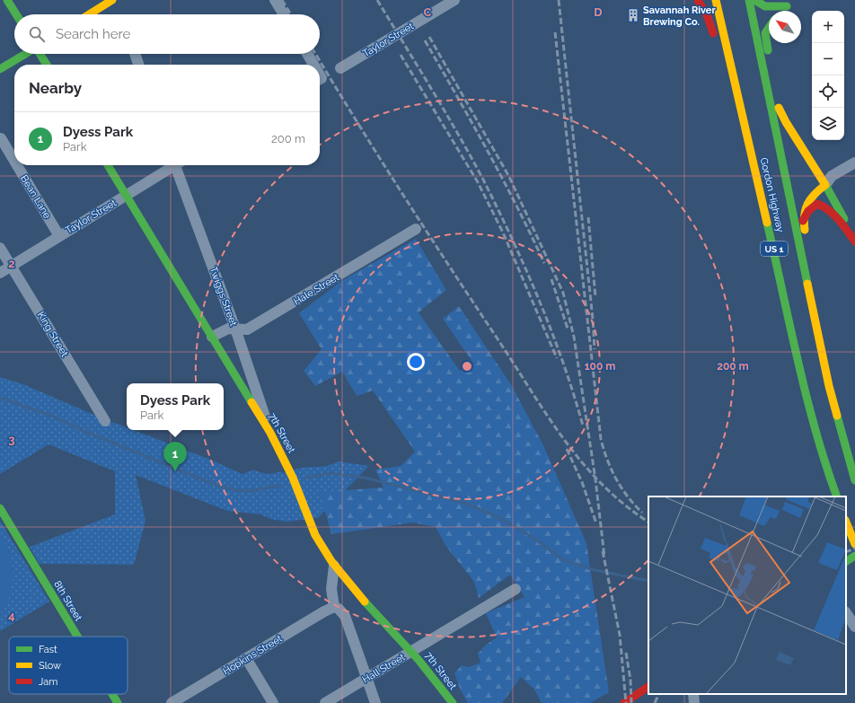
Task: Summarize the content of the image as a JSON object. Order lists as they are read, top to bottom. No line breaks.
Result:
{"streets":{"main road":["Gordon Highway","US 1","7th Street","8th Street"],"street":["Taylor Street","Bean Lane","Hale Street","Twiggs Street","King Street","Hopkins Street","Hall Street"]},"crossings":[["Taylor Street","Bean Lane"],["Taylor Street","King Street"],["Taylor Street","7th Street"],["Hale Street","Twiggs Street"],["Hale Street","7th Street"],["Twiggs Street","7th Street"],["7th Street","Hall Street"]],"places":{"building":["Savannah River Brewing Co."]},"legend":["Fast","Slow","Jam"],"north":"top left","page":{"map_buttons":["+","−"],"search":"Search here","heading":"Nearby","list":[{"mark":"1","name":"Dyess Park","note":"Park","value":"200 m"}],"popup":["Dyess Park","Park"],"pins":"1"},"grid":{"columns":["C","D"],"rows":["2","3","4"]},"rings":["100 m","200 m"]}
